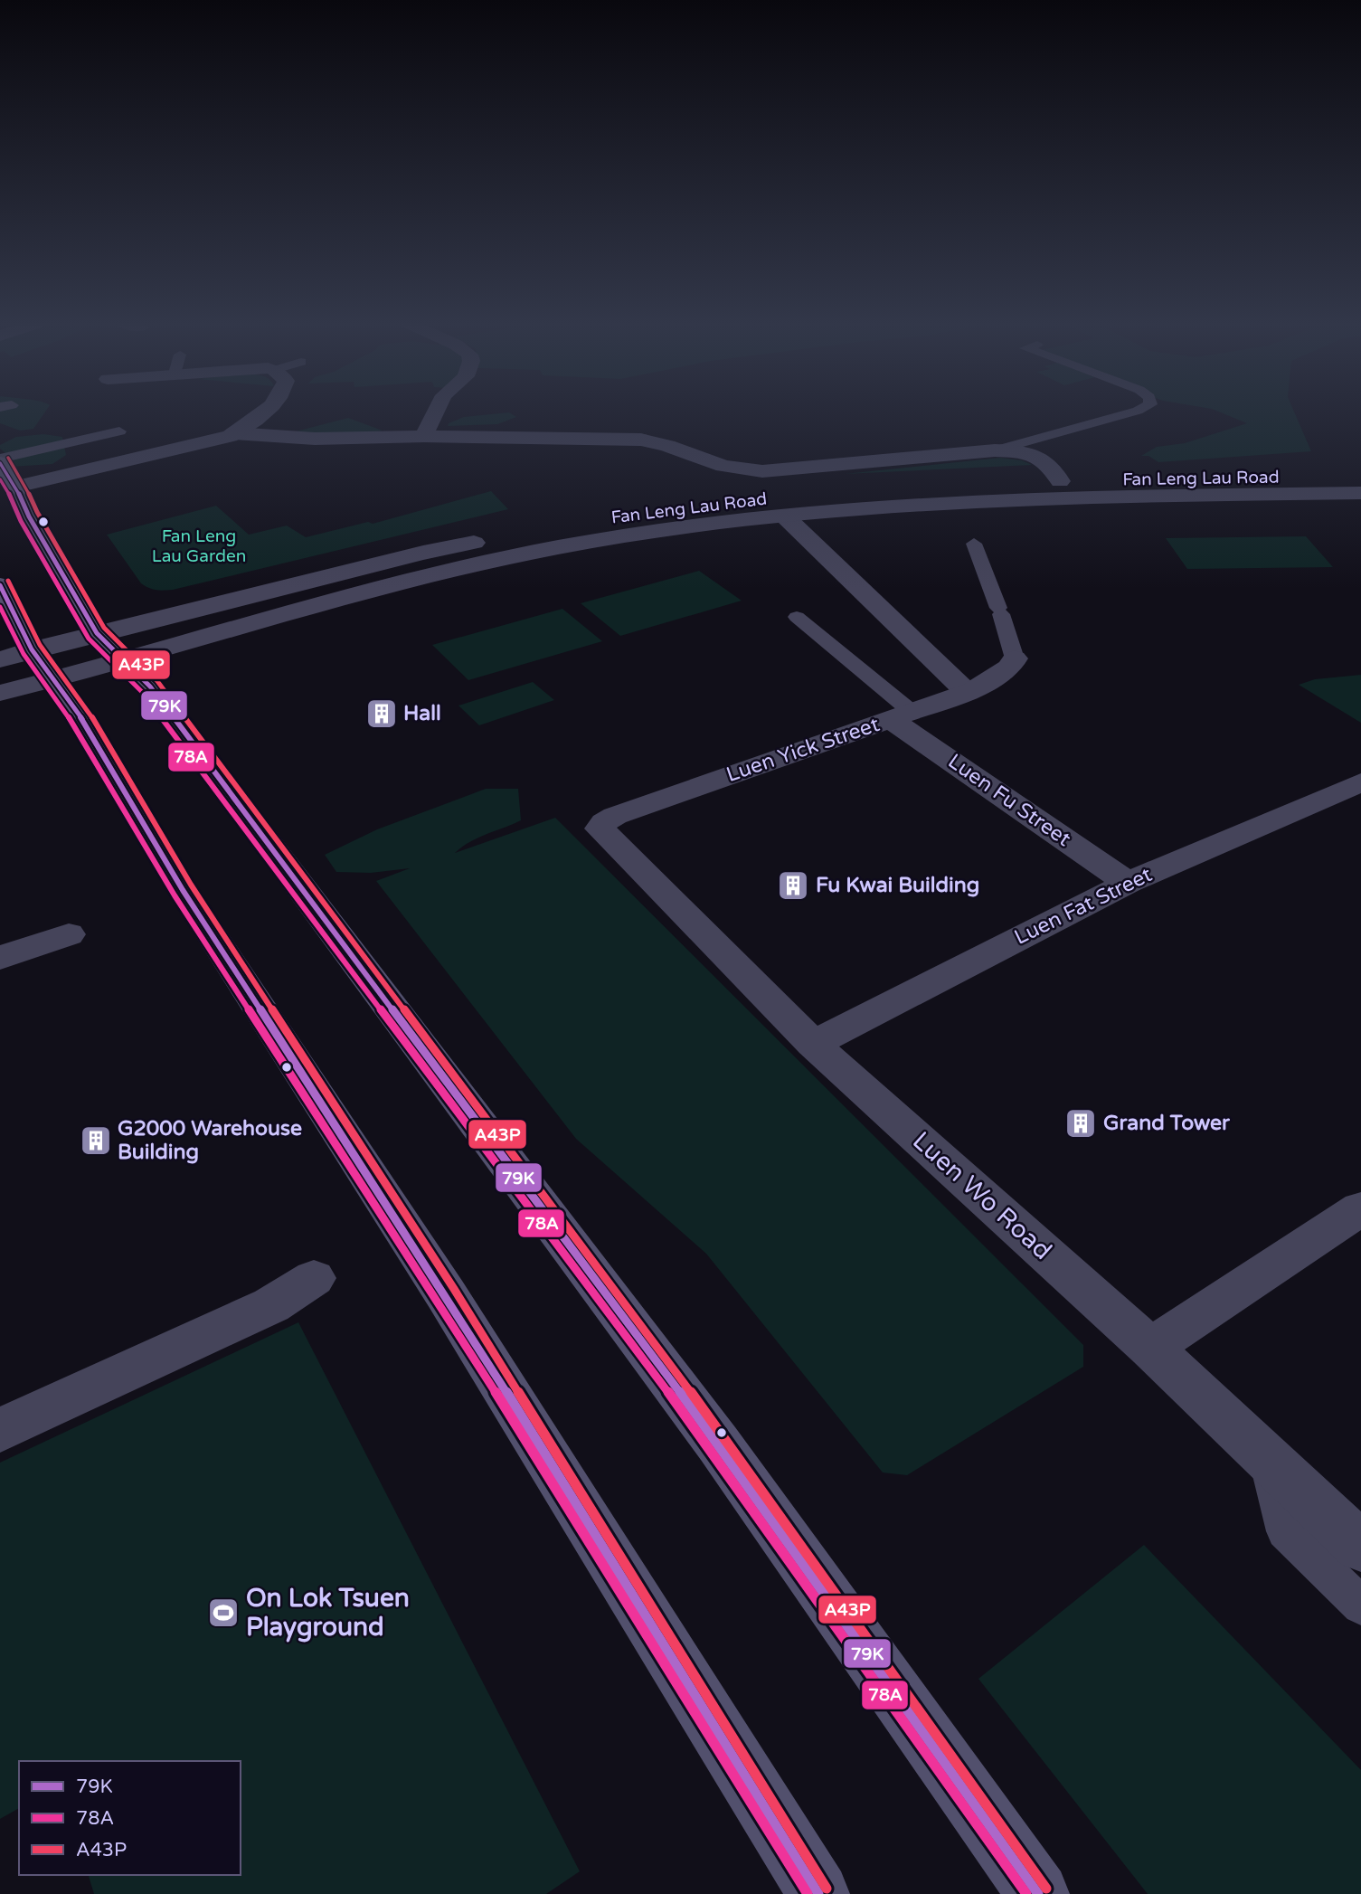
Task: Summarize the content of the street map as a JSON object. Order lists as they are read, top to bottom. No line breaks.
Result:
{"streets":{"street":["Fan Leng Lau Road","Luen Yick Street","Luen Fu Street","Luen Fat Street","Luen Wo Road"]},"crossings":[["Luen Yick Street","Luen Fu Street"],["Luen Yick Street","Luen Wo Road"],["Luen Fu Street","Luen Fat Street"],["Luen Fat Street","Luen Wo Road"]],"parks":["Fan Leng Lau Garden"],"places":{"building":["Hall","Fu Kwai Building","Grand Tower","G2000 Warehouse Building"],"sports":["On Lok Tsuen Playground"]},"lines":["transit line A43P","transit line 79K","transit line 78A"],"legend":["79K","78A","A43P"]}
